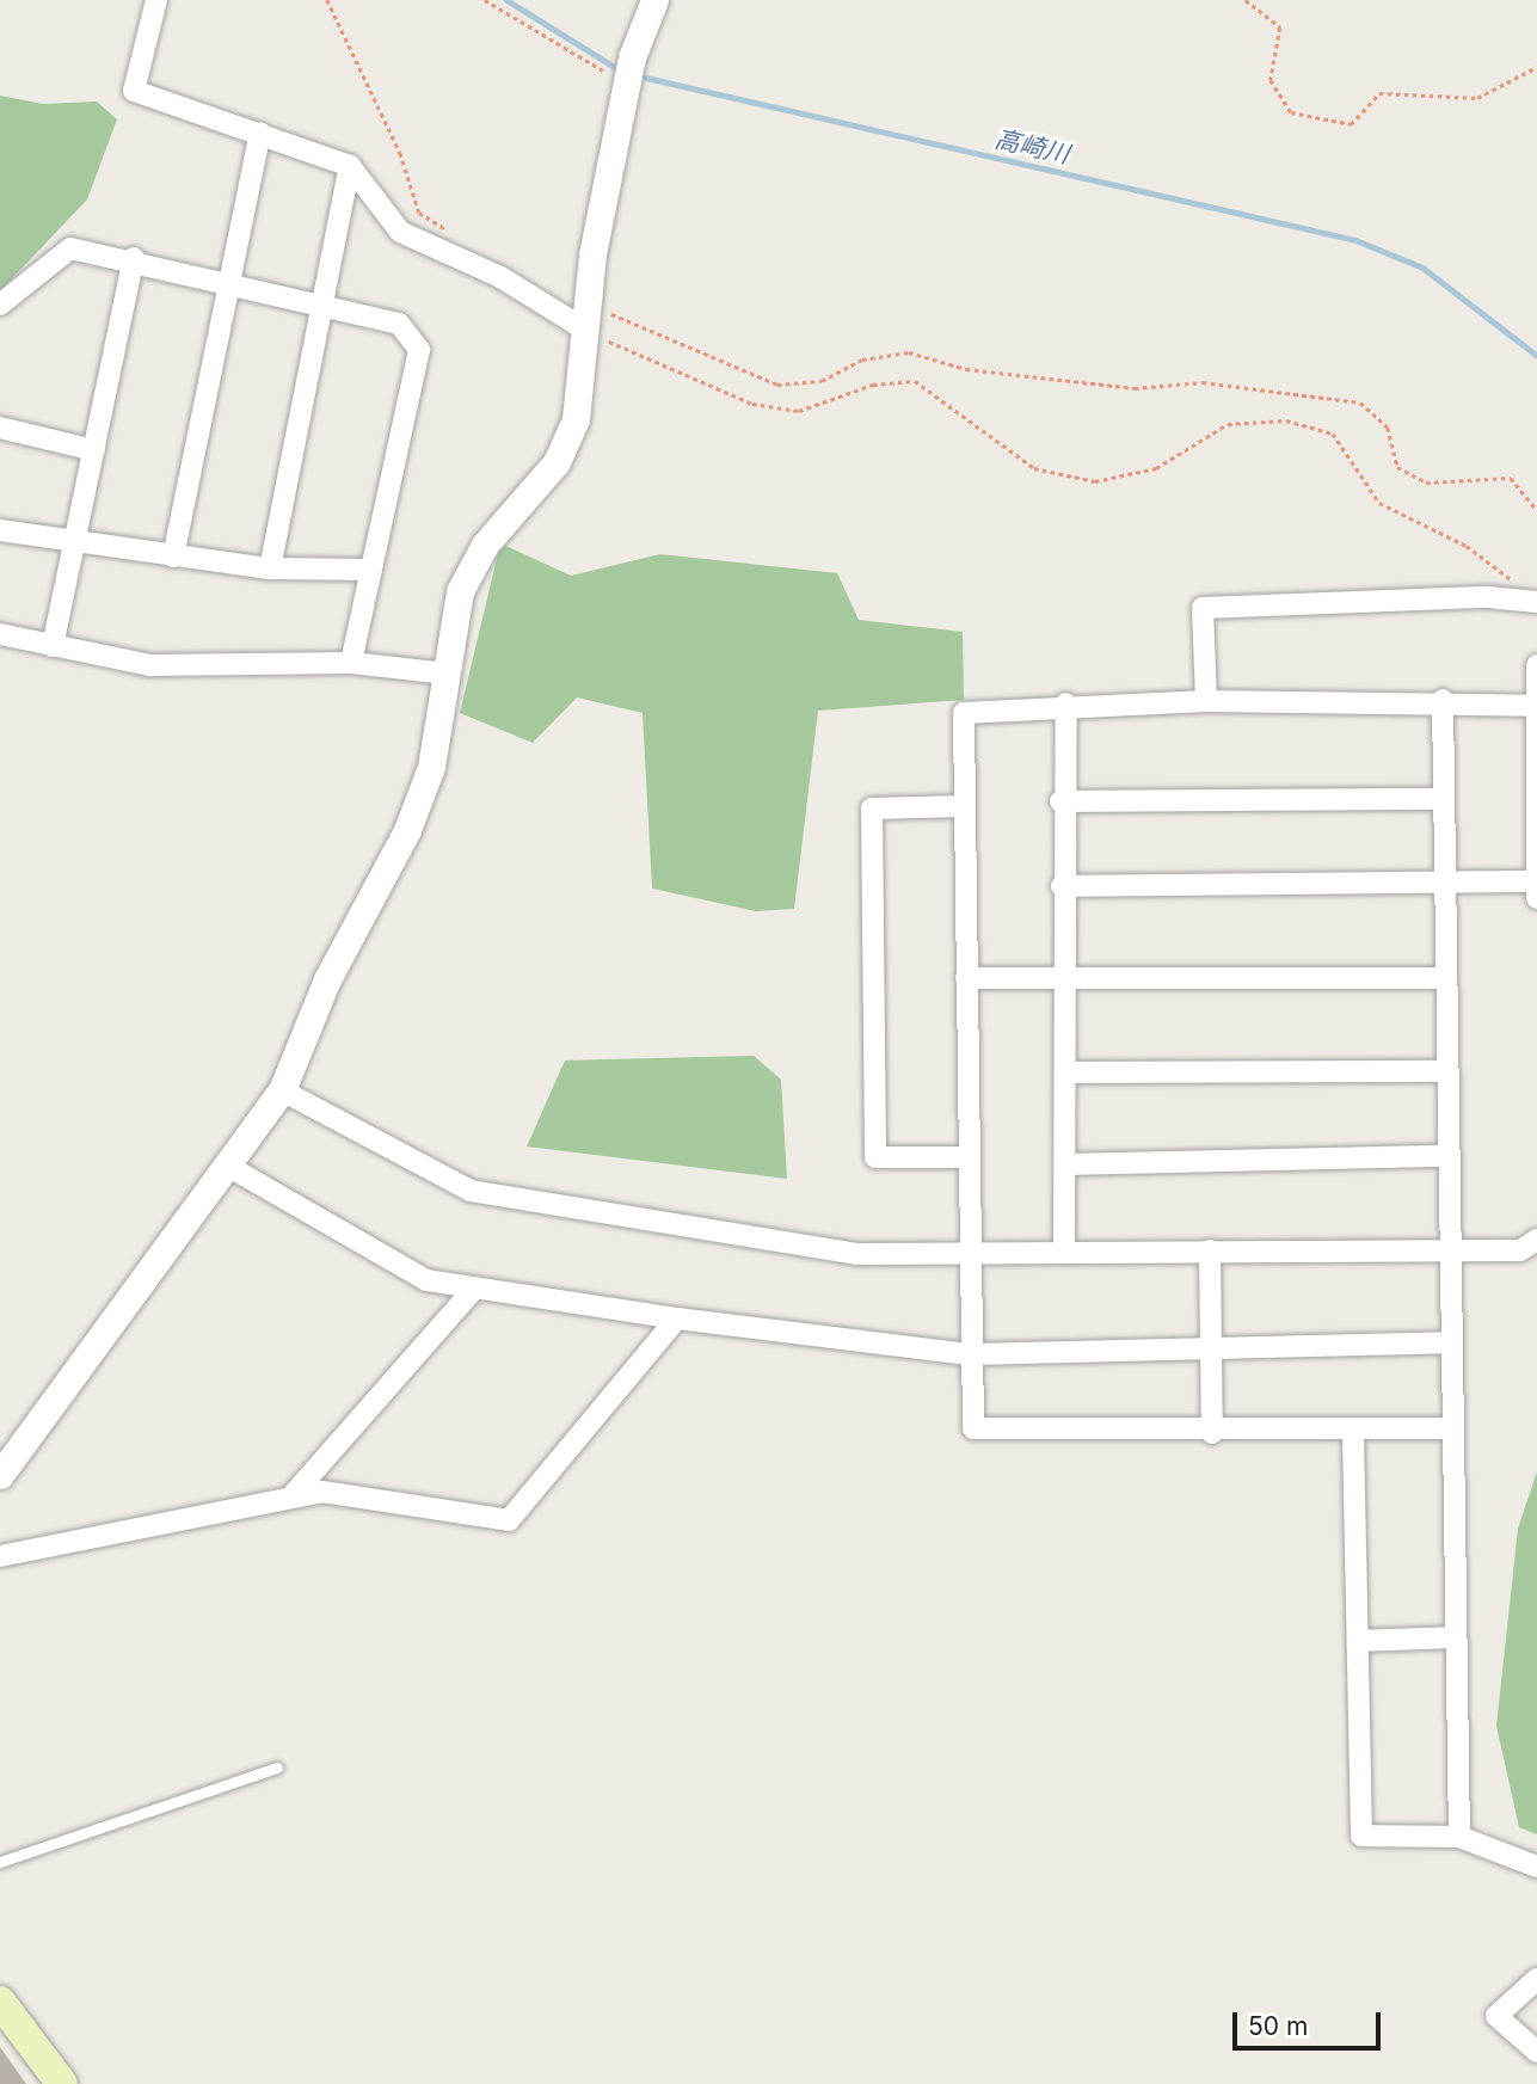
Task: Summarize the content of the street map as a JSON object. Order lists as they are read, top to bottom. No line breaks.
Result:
{"water":["高崎川"],"scale_bar":"50 m"}
